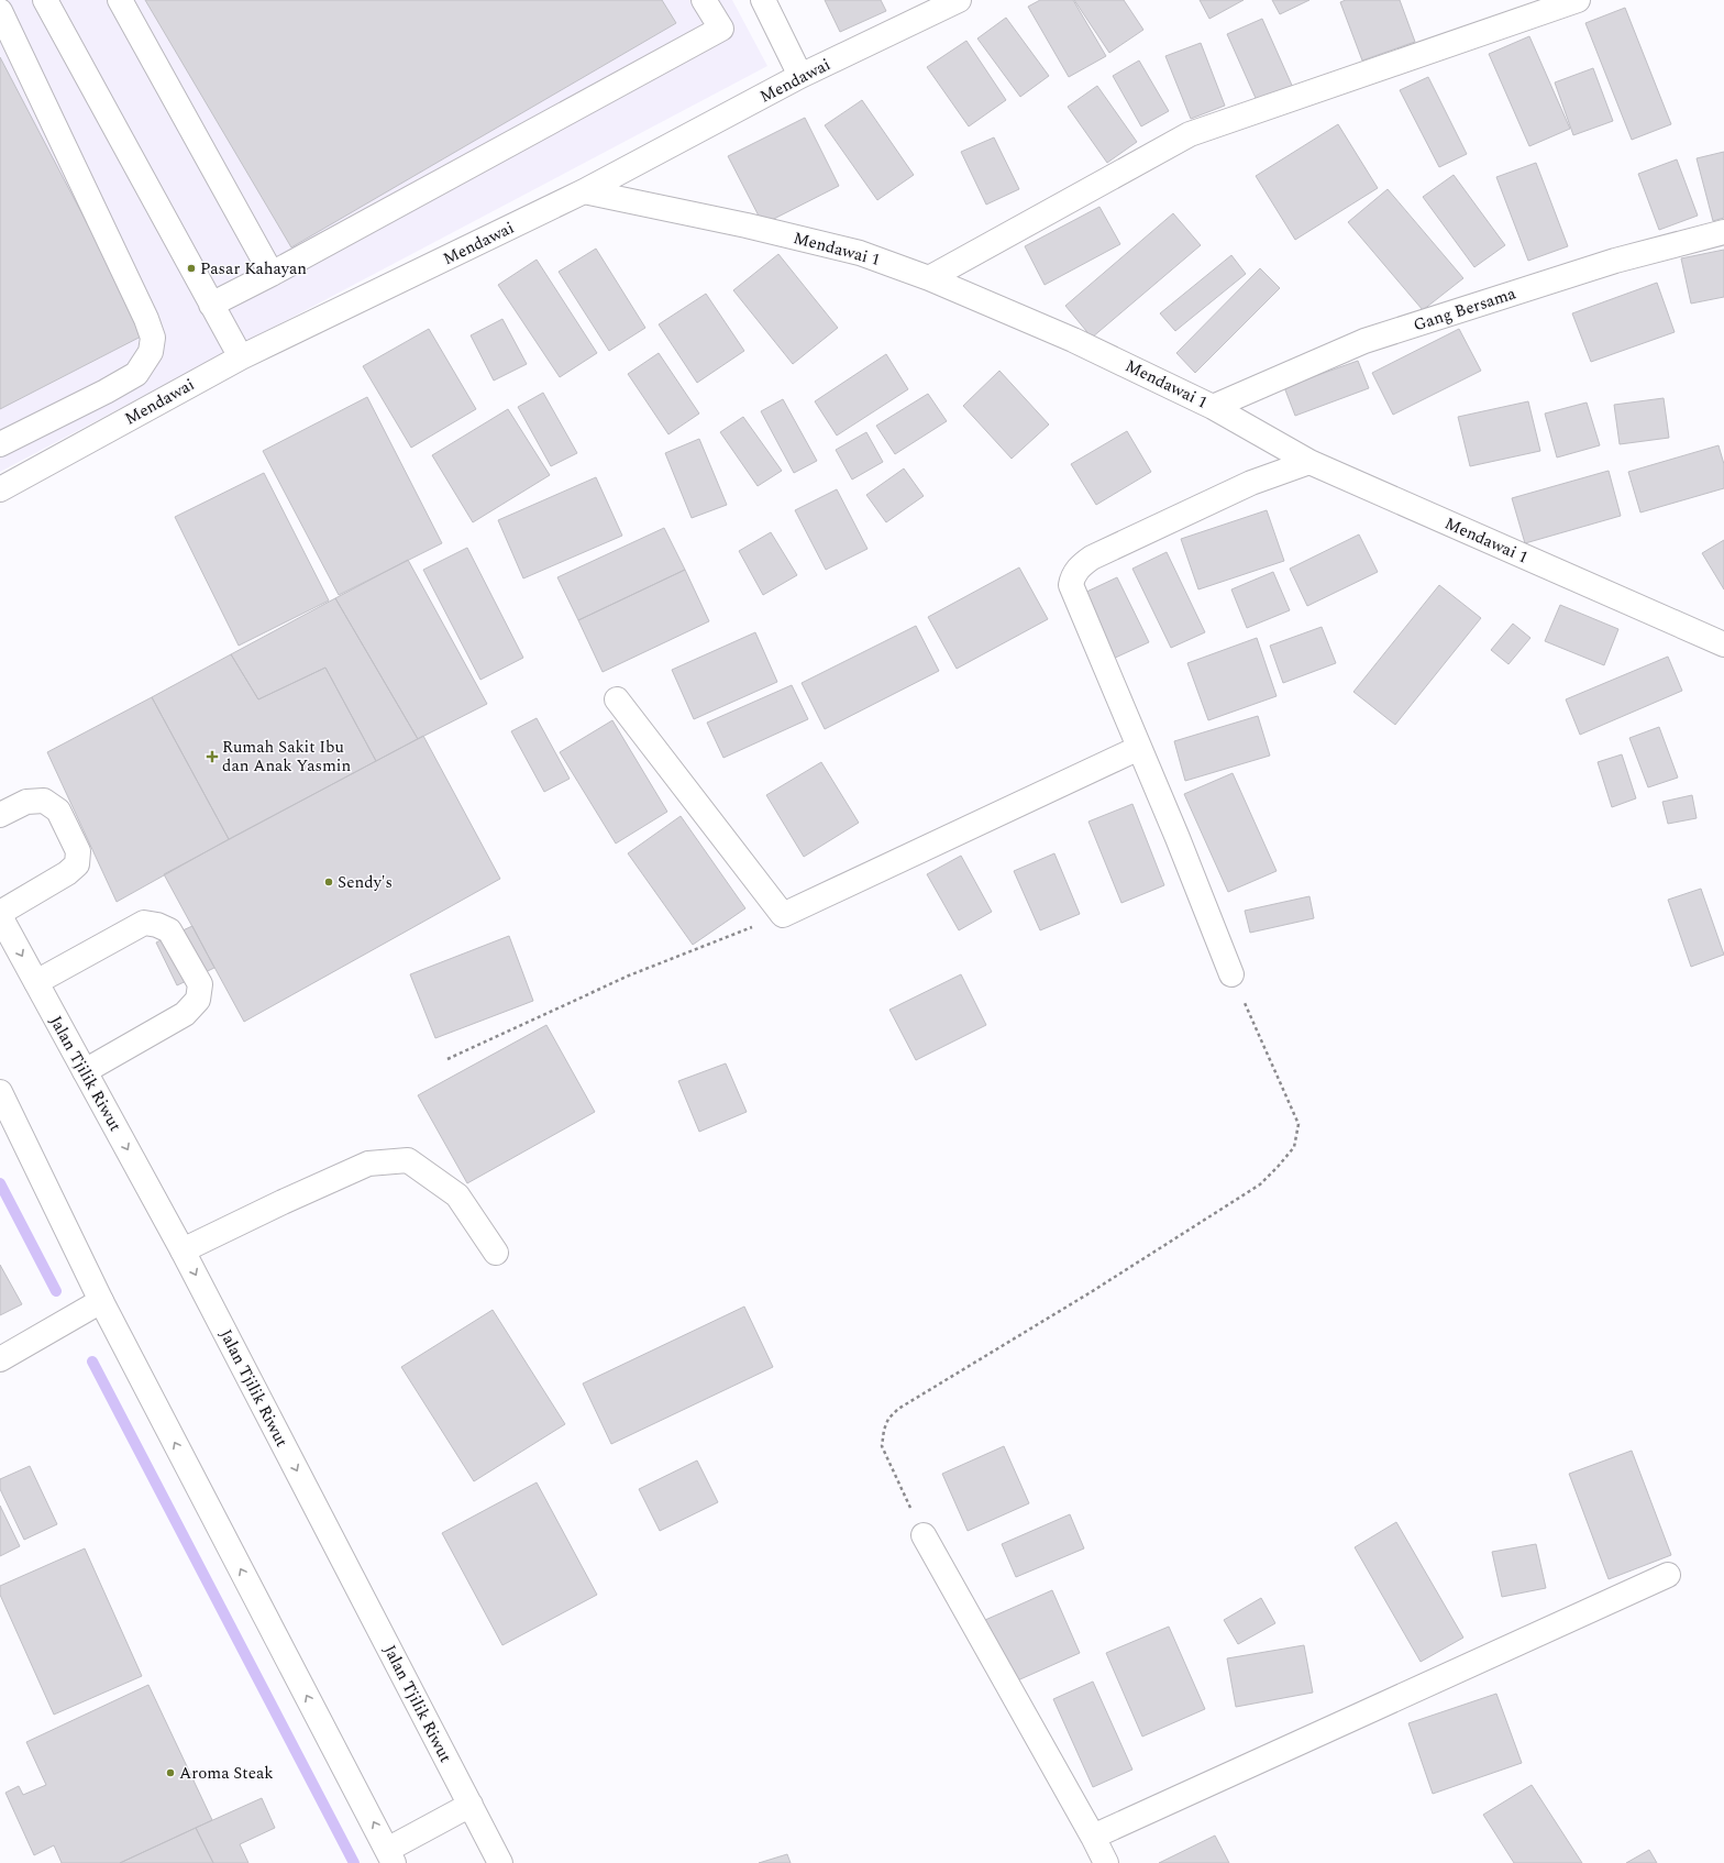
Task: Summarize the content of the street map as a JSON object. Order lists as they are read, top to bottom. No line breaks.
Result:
{"streets":{"main road":["Mendawai","Mendawai 1","Gang Bersama","Jalan Tjilik Riwut"]},"crossings":[["Mendawai","Mendawai 1"],["Mendawai 1","Gang Bersama"]],"places":{"other":["Pasar Kahayan","Sendy's","Aroma Steak"],"health":["Rumah Sakit Ibu dan Anak Yasmin"]}}
